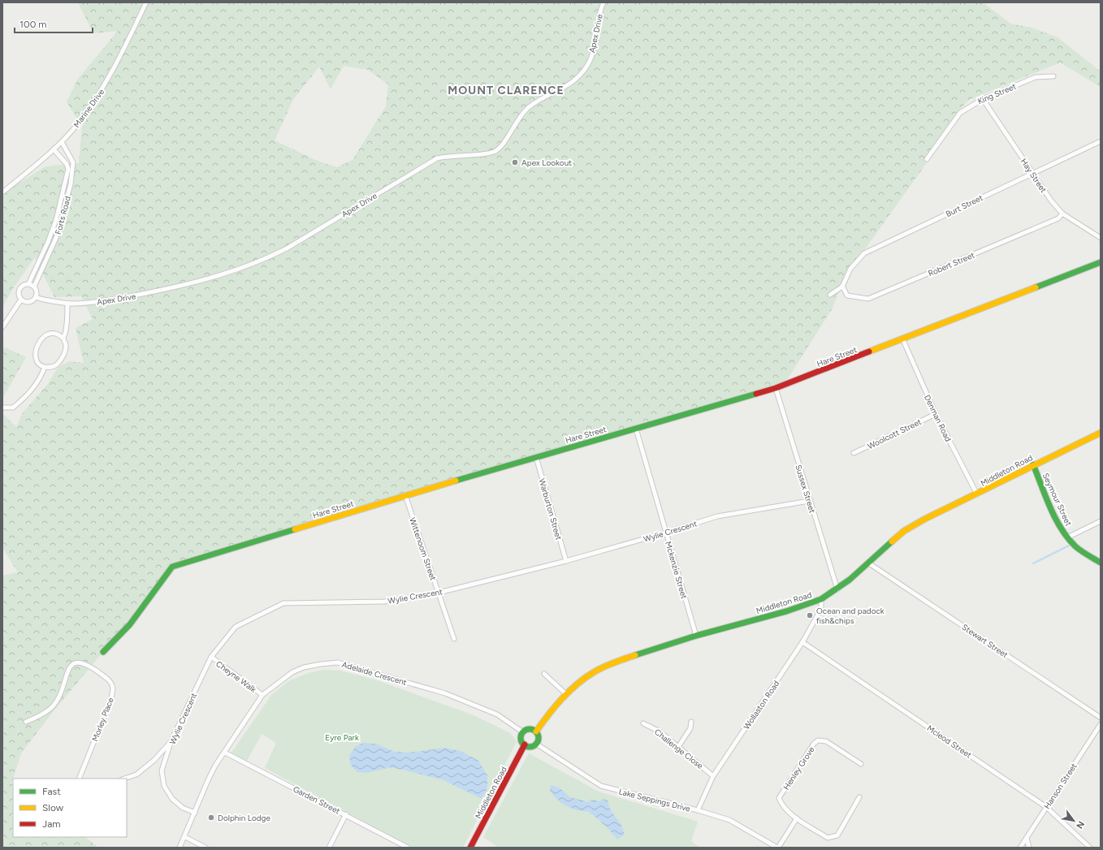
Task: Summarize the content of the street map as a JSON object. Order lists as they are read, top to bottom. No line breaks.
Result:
{"streets":{"street":["Apex Drive","King Street","Marine Drive","Hay Street","Burt Street","Forts Road","Robert Street","Hare Street","Denman Road","Woolcott Street","Middleton Road","Sussex Street","Seymour Street","Warburton Street","Wylie Crescent","Wittenoom Street","Mckenzie Street","Stewart Street","Adelaide Crescent","Cheyne Walk","Wollaston Road","Morley Place","Mcleod Street","Challenge Close","Henley Grove","Hanson Street","Garden Street","Lake Seppings Drive"]},"crossings":[["Apex Drive","Forts Road"],["King Street","Hay Street"],["Marine Drive","Forts Road"],["Hay Street","Burt Street"],["Hay Street","Robert Street"],["Burt Street","Robert Street"],["Hare Street","Denman Road"],["Hare Street","Sussex Street"],["Hare Street","Warburton Street"],["Hare Street","Wittenoom Street"],["Hare Street","Mckenzie Street"],["Denman Road","Woolcott Street"],["Denman Road","Middleton Road"],["Middleton Road","Sussex Street"],["Middleton Road","Seymour Street"],["Middleton Road","Mckenzie Street"],["Middleton Road","Stewart Street"],["Middleton Road","Adelaide Crescent"],["Middleton Road","Wollaston Road"],["Middleton Road","Lake Seppings Drive"],["Sussex Street","Wylie Crescent"],["Warburton Street","Wylie Crescent"],["Wylie Crescent","Wittenoom Street"],["Wylie Crescent","Mckenzie Street"],["Wylie Crescent","Adelaide Crescent"],["Wylie Crescent","Cheyne Walk"],["Adelaide Crescent","Cheyne Walk"],["Adelaide Crescent","Garden Street"],["Adelaide Crescent","Lake Seppings Drive"],["Wollaston Road","Mcleod Street"],["Wollaston Road","Challenge Close"],["Wollaston Road","Lake Seppings Drive"],["Mcleod Street","Hanson Street"]],"districts":["MOUNT CLARENCE"],"parks":["Eyre Park"],"places":["Apex Lookout","Ocean and padock fish&chips","Dolphin Lodge"],"legend":["Fast","Slow","Jam"],"scale_bar":"100 m","north":"bottom right"}
